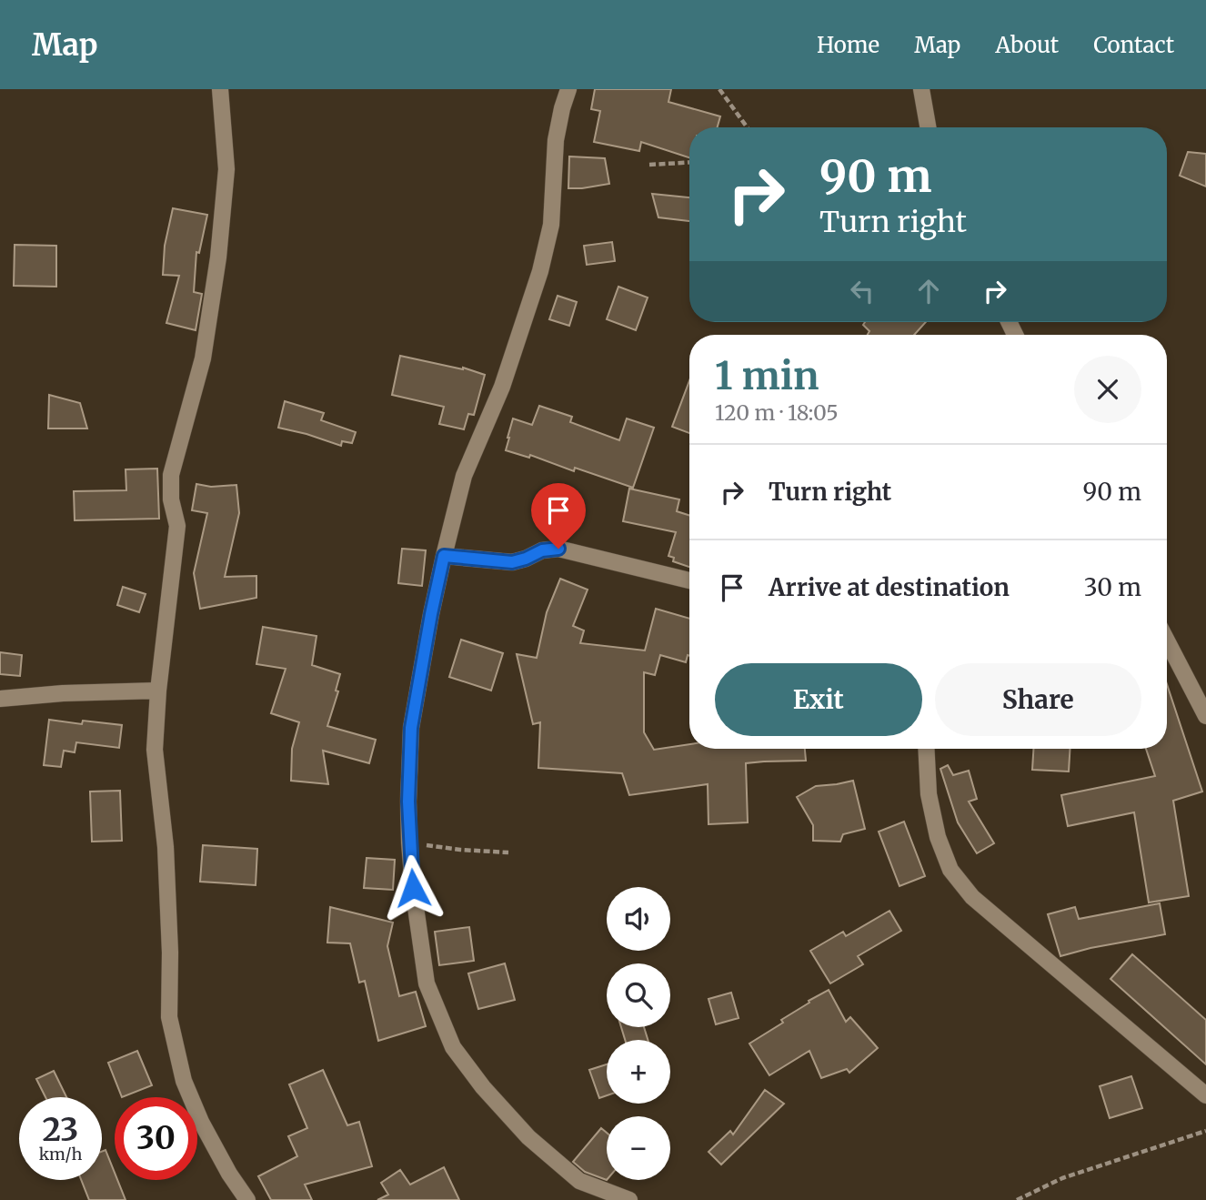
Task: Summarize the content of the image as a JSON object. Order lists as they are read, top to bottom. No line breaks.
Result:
{"page":{"header":"Map","nav":["Home","Map","About","Contact"],"turn":["90 m","Turn right"],"heading":["1 min","120 m · 18:05"],"list":[{"name":"Turn right","value":"90 m"},{"name":"Arrive at destination","value":"30 m"}],"buttons":["Exit","Share"],"map_buttons":["+","−"],"speed":"23 km/h","limit":"30"}}
